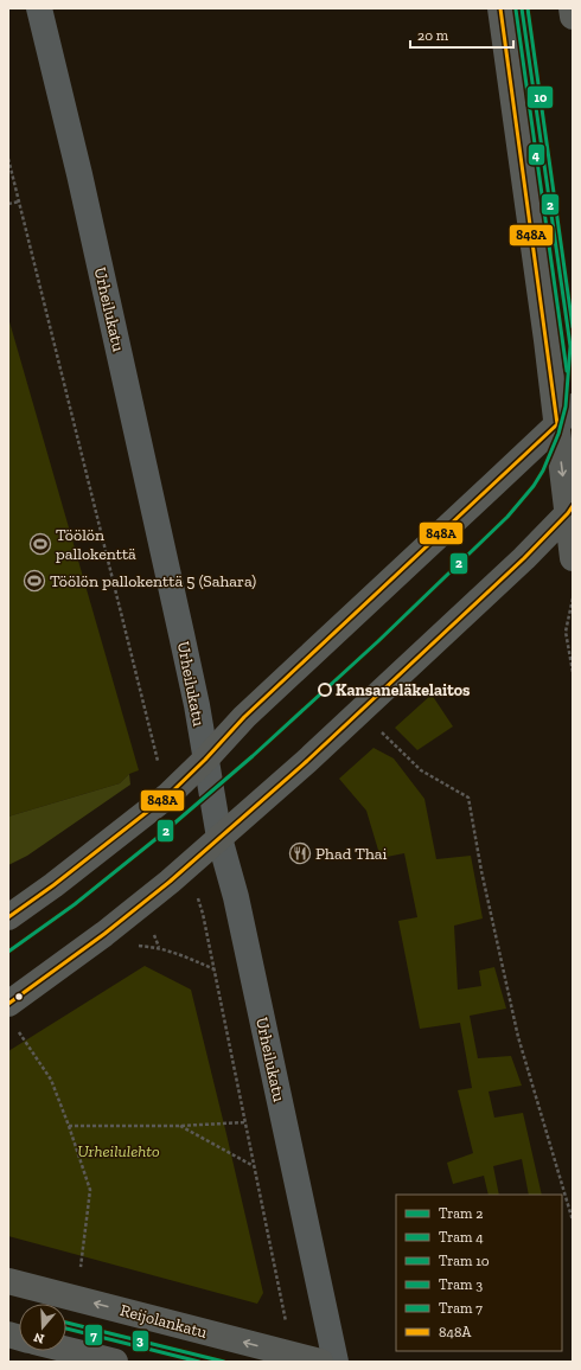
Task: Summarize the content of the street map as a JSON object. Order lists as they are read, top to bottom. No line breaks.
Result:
{"streets":{"main road":["Reijolankatu"],"street":["Urheilukatu"]},"one_way":["Reijolankatu"],"parks":["Urheilulehto"],"places":{"sports":["Töölön pallokenttä","Töölön pallokenttä 5 (Sahara)"],"other":["Kansaneläkelaitos"],"restaurant":["Phad Thai"]},"lines":["tram line 2","tram line 10","transit line 848A","tram line 4","tram line 3","tram line 7"],"legend":["Tram 2","Tram 4","Tram 10","Tram 3","Tram 7","848A"],"scale_bar":"20 m","north":"bottom"}
